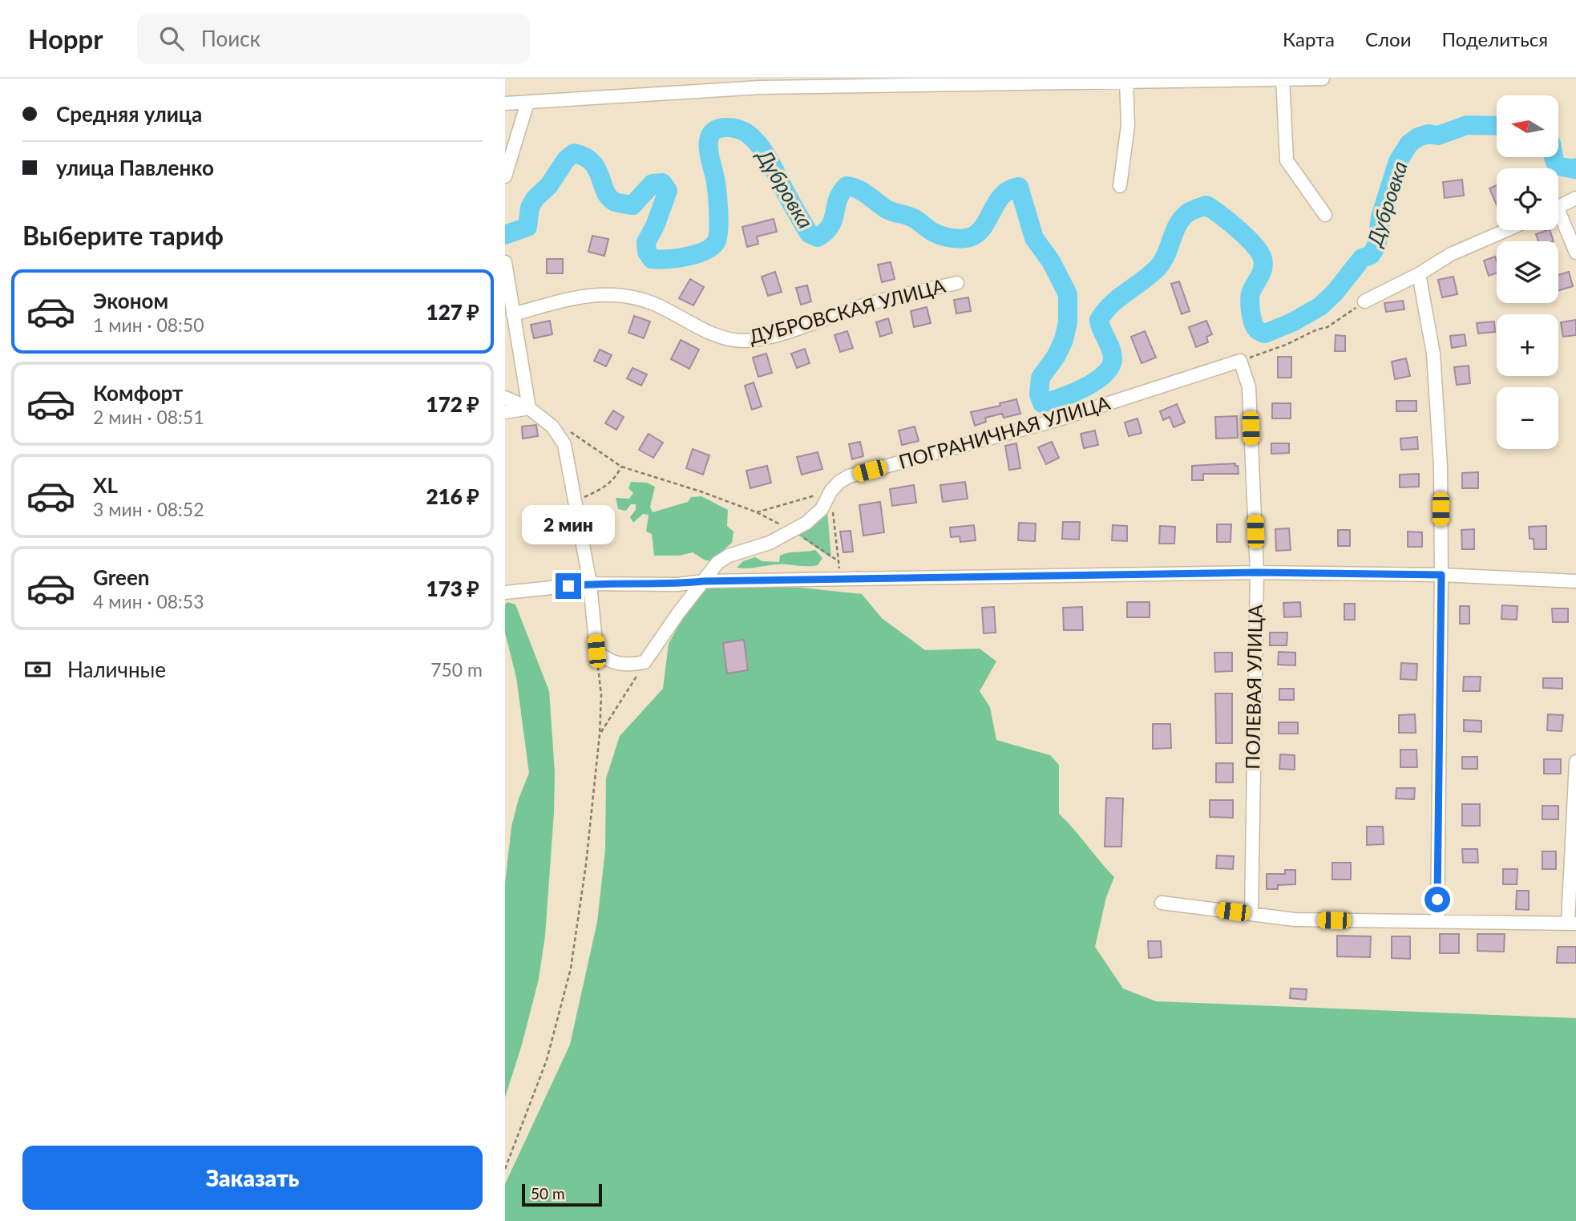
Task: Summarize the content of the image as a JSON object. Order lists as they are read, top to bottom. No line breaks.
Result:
{"streets":{"street":["ДУБРОВСКАЯ УЛИЦА","ПОГРАНИЧНАЯ УЛИЦА","ПОЛЕВАЯ УЛИЦА"]},"crossings":[["ПОГРАНИЧНАЯ УЛИЦА","ПОЛЕВАЯ УЛИЦА"]],"water":["Дубровка"],"scale_bar":"50 m","north":"left","page":{"header":"Hoppr","search":"Поиск","nav":["Карта","Слои","Поделиться"],"banner":["Средняя улица","улица Павленко"],"map_buttons":["+","−"],"heading":"Выберите тариф","list":[{"name":"Эконом","note":"1 мин · 08:50","value":"127 ₽"},{"name":"Комфорт","note":"2 мин · 08:51","value":"172 ₽"},{"name":"XL","note":"3 мин · 08:52","value":"216 ₽"},{"name":"Green","note":"4 мин · 08:53","value":"173 ₽"}],"bubble":"2 мин","pay":["Наличные","750 m"],"buttons":"Заказать","scale":"50 m"}}
